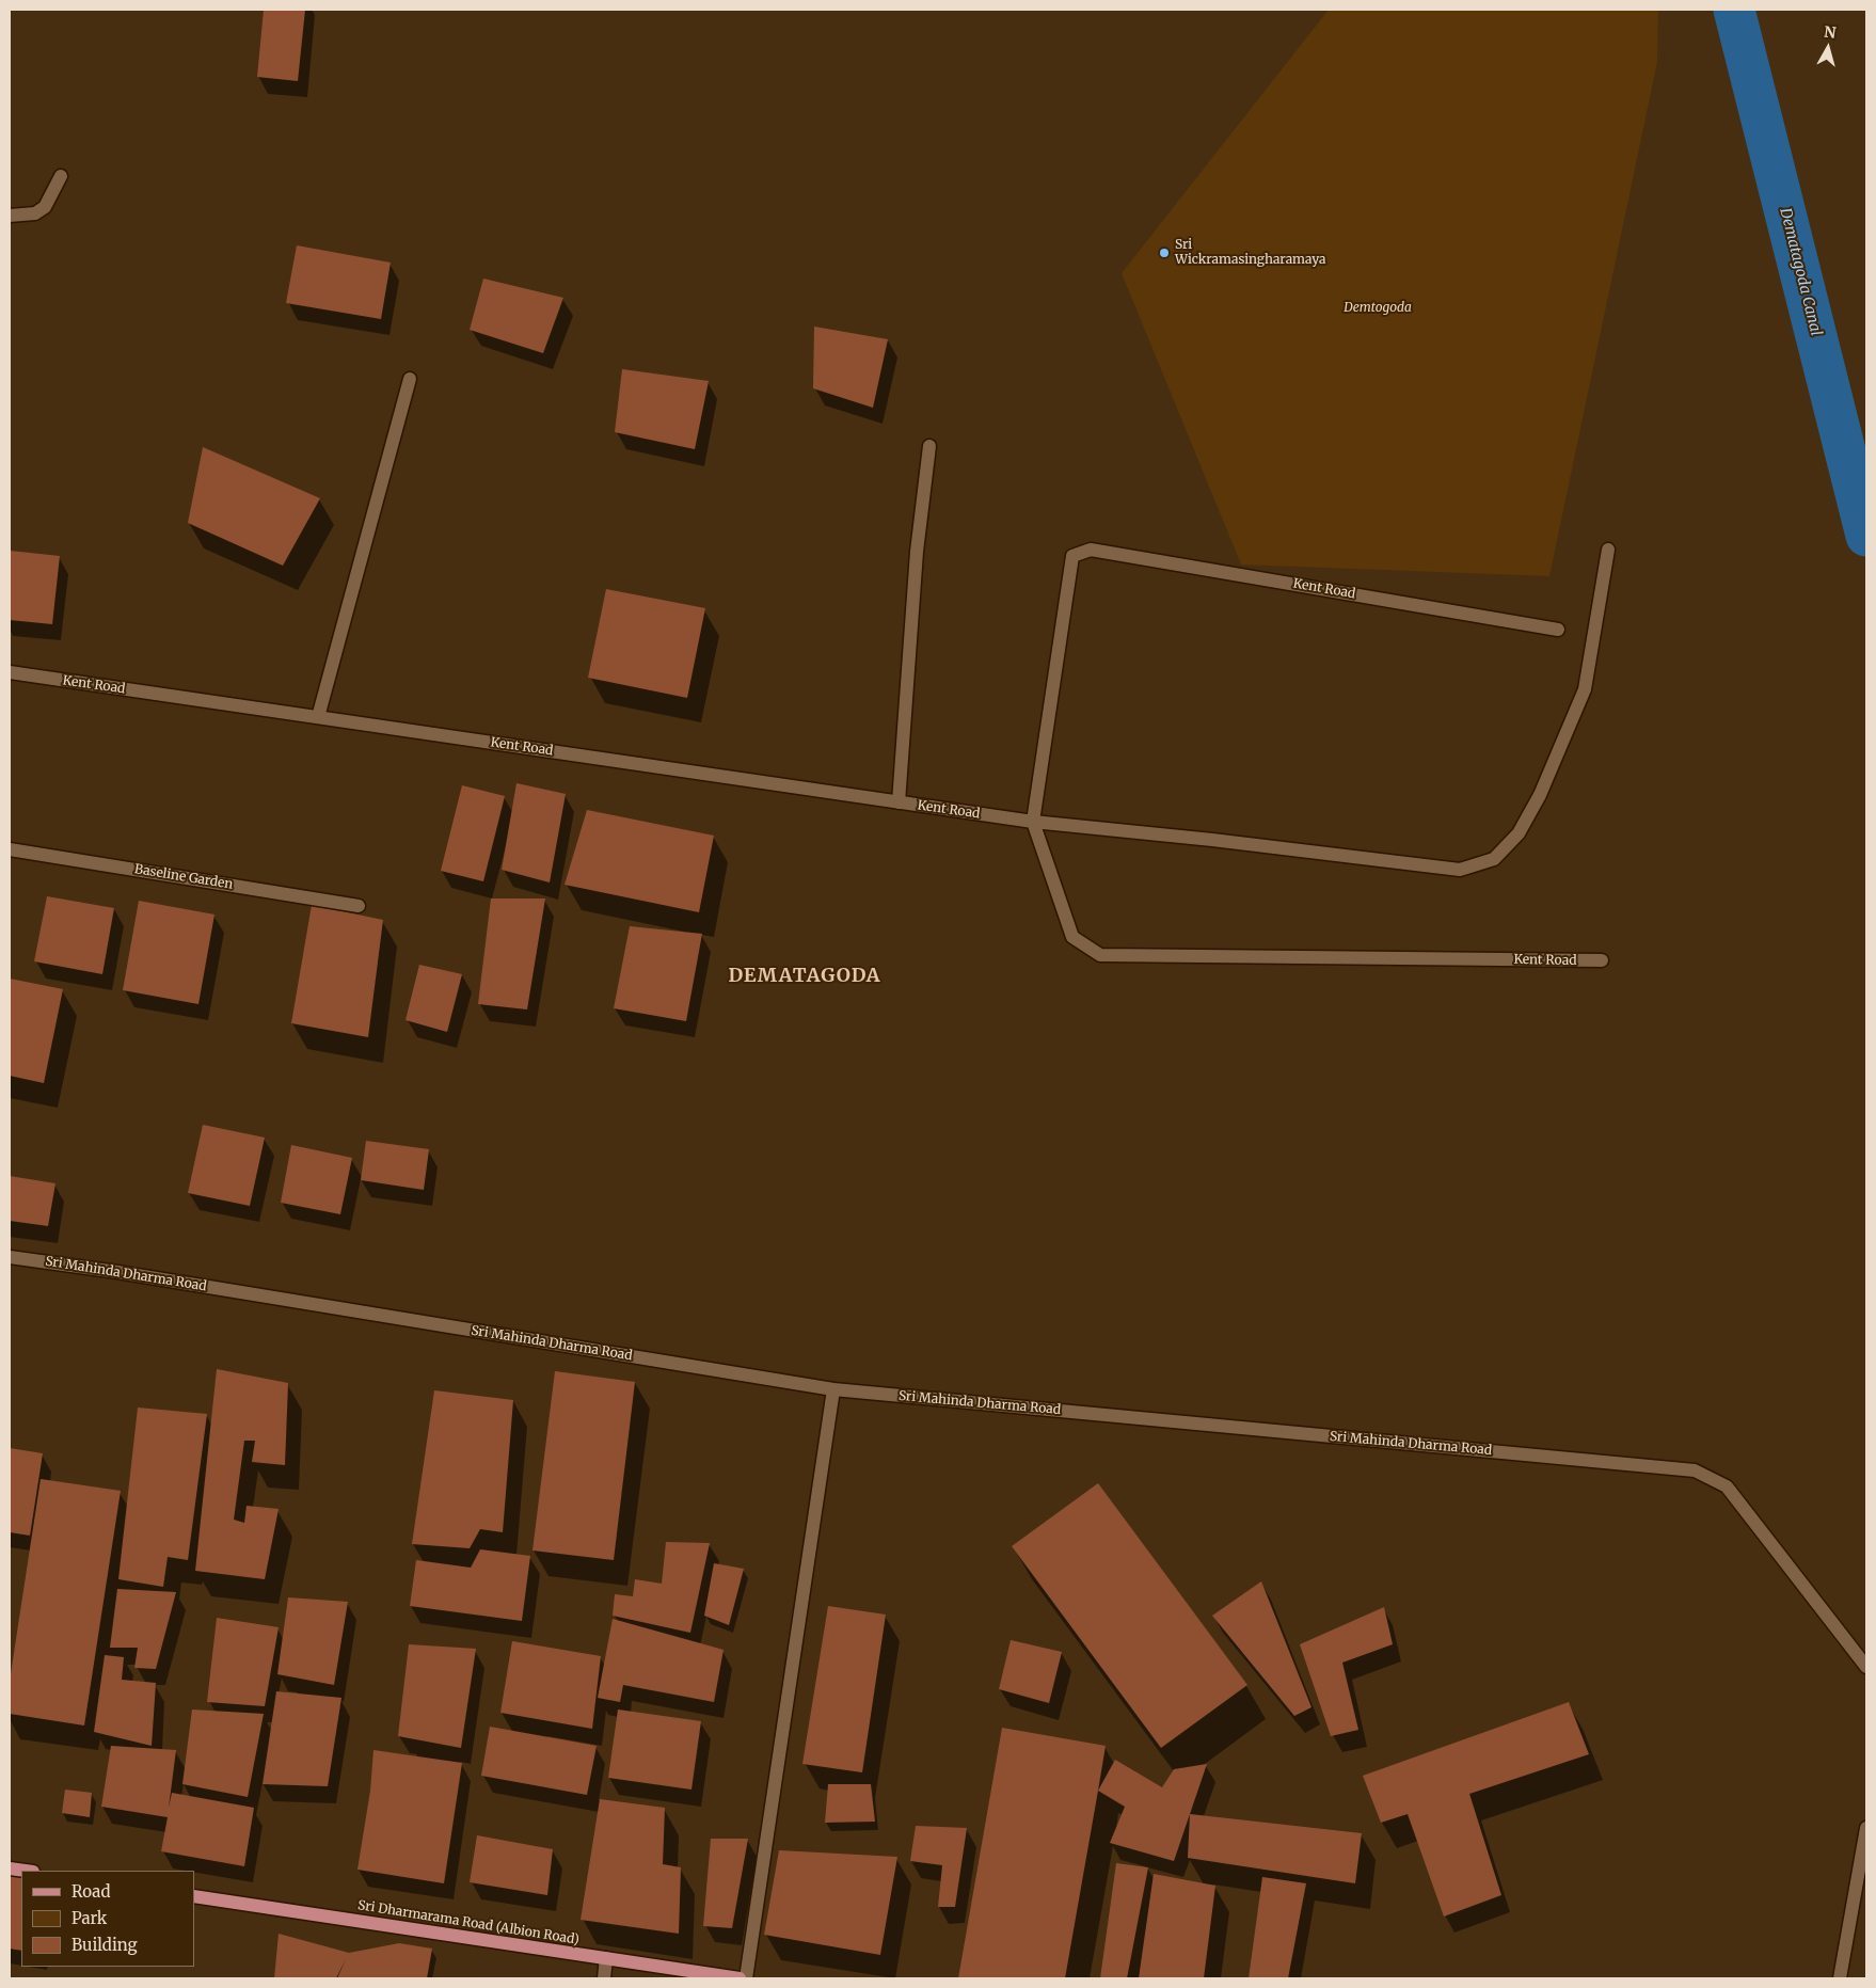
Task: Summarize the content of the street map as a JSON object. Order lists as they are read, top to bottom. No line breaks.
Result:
{"streets":{"main road":["Sri Dharmarama Road (Albion Road)"],"street":["Kent Road","Baseline Garden","Sri Mahinda Dharma Road"]},"districts":["DEMATAGODA"],"water":["Dematagoda Canal"],"parks":["Demtogoda"],"places":["Sri Wickramasingharamaya"],"legend":["Road","Park","Building"],"north":"top"}
